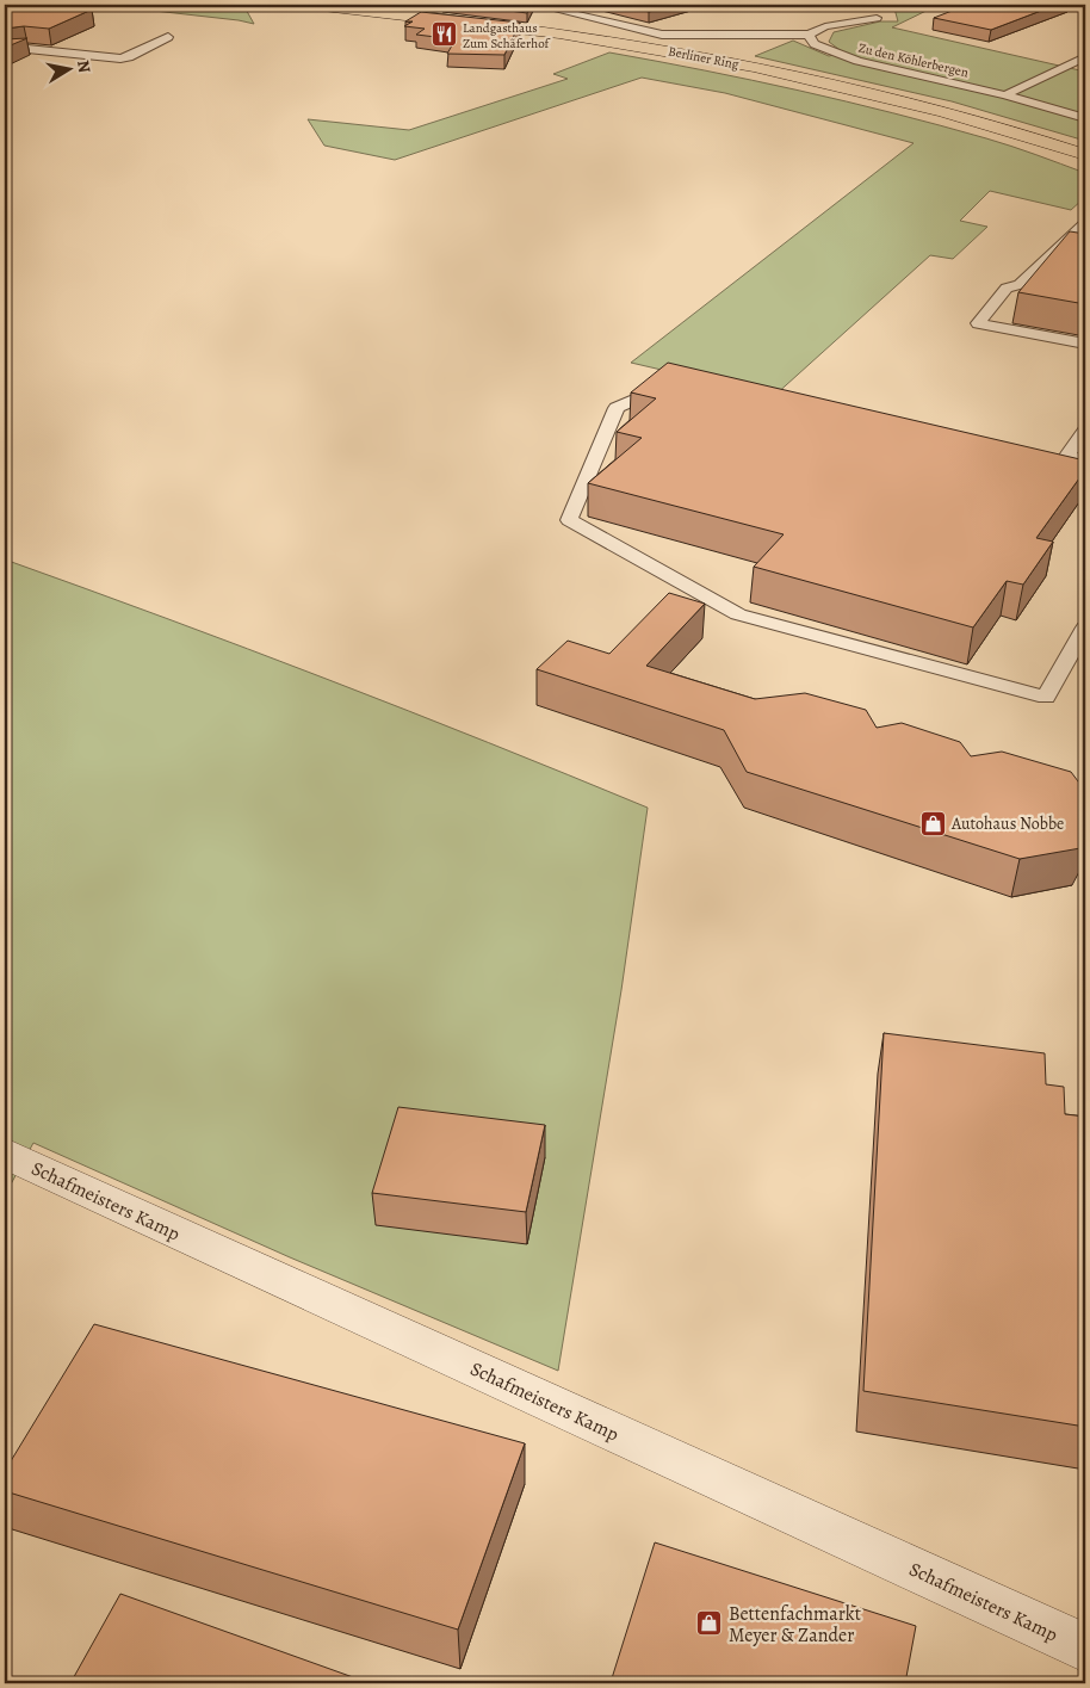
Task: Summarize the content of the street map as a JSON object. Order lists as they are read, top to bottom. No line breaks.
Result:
{"streets":{"main road":["Berliner Ring"],"street":["Schafmeisters Kamp"],"lane":["Zu den Köhlerbergen"]},"places":{"restaurant":["Landgasthaus Zum Schäferhof"],"shop":["Autohaus Nobbe","Bettenfachmarkt Meyer & Zander"]},"north":"right"}
